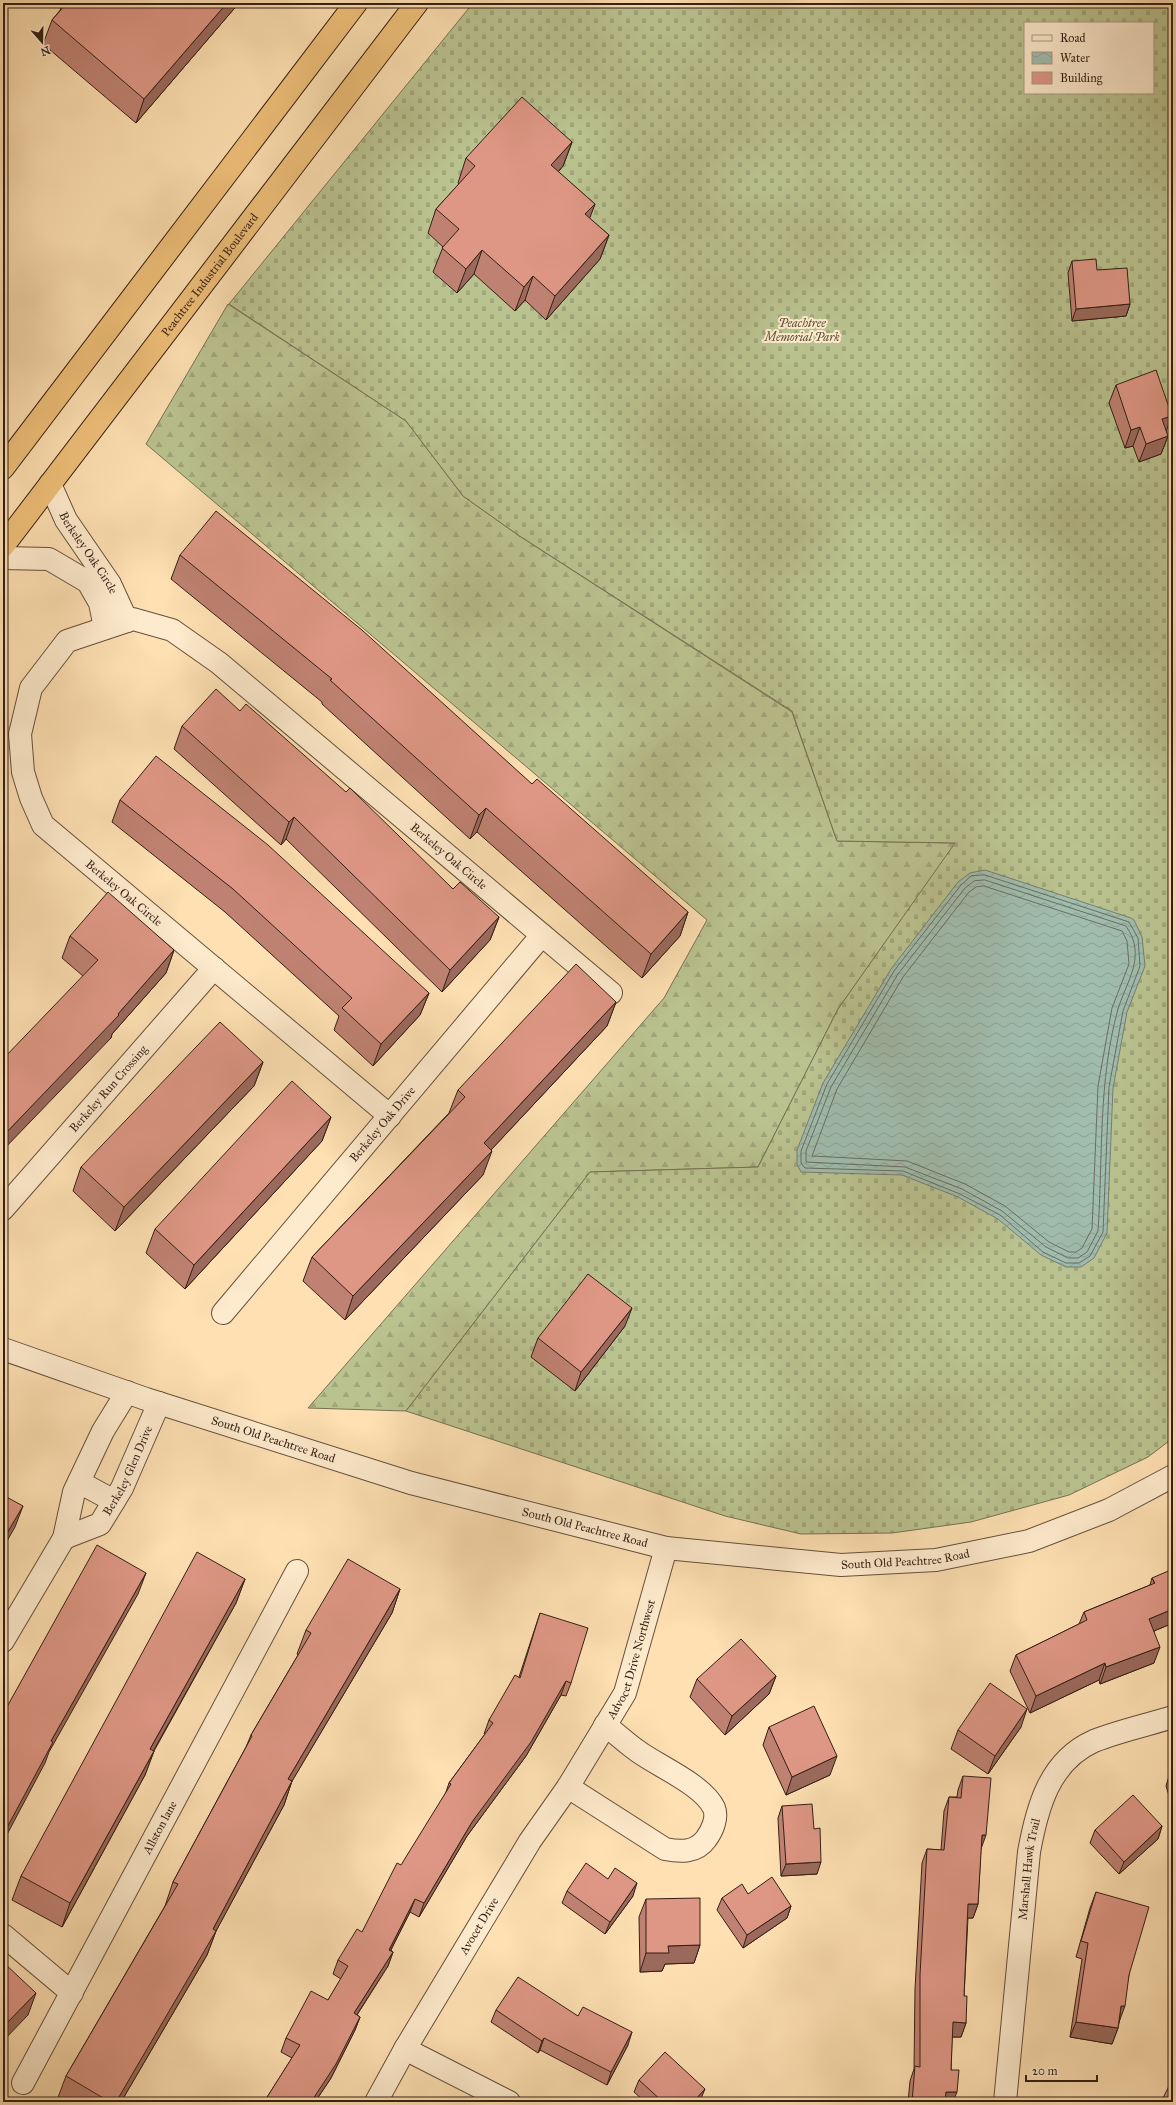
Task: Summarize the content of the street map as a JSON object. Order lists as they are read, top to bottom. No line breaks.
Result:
{"streets":{"highway":["Peachtree Industrial Boulevard"],"street":["Berkeley Oak Circle","Berkeley Run Crossing","Berkeley Oak Drive","South Old Peachtree Road","Berkeley Glen Drive","Advocet Drive Northwest","Allston lane","Marshall Hawk Trail","Avocet Drive"]},"crossings":[["Peachtree Industrial Boulevard","Berkeley Oak Circle"],["Berkeley Oak Circle","Berkeley Run Crossing"],["Berkeley Oak Circle","Berkeley Oak Drive"],["South Old Peachtree Road","Berkeley Glen Drive"],["South Old Peachtree Road","Advocet Drive Northwest"],["Advocet Drive Northwest","Avocet Drive"]],"parks":["Peachtree Memorial Park"],"legend":["Road","Water","Building"],"scale_bar":"20 m","north":"bottom"}
